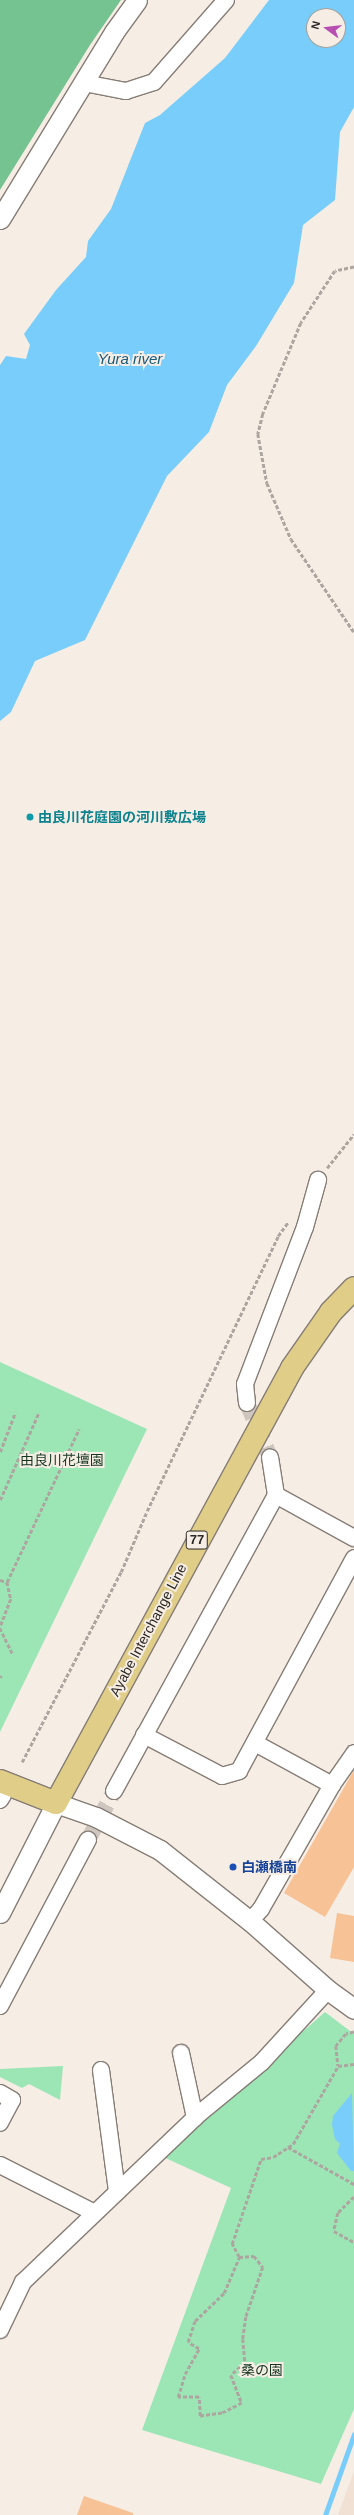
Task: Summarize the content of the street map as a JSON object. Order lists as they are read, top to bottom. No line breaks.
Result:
{"streets":{"main road":["77","Ayabe Interchange Line"]},"water":["Yura river"],"parks":["由良川花壇園","桑の園"],"places":["由良川花庭園の河川敷広場","白瀬橋南"],"north":"left"}
